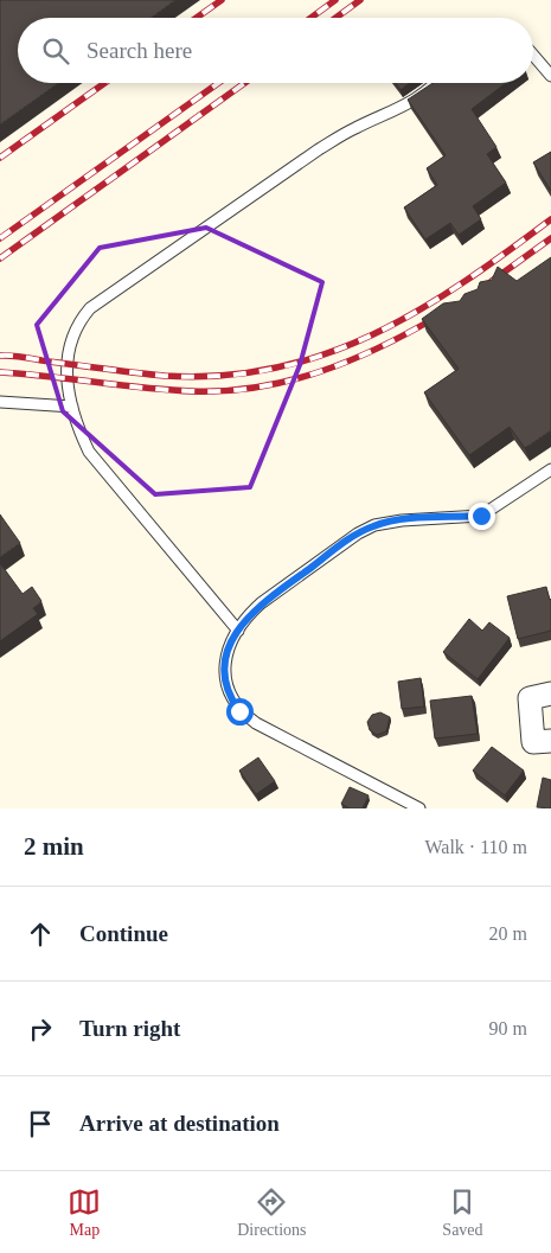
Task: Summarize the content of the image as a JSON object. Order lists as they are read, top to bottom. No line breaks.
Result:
{"page":{"search":"Search here","heading":["2 min","Walk · 110 m"],"list":[["Continue","20 m"],["Turn right","90 m"],"Arrive at destination"],"nav":["Map","Directions","Saved"]}}
